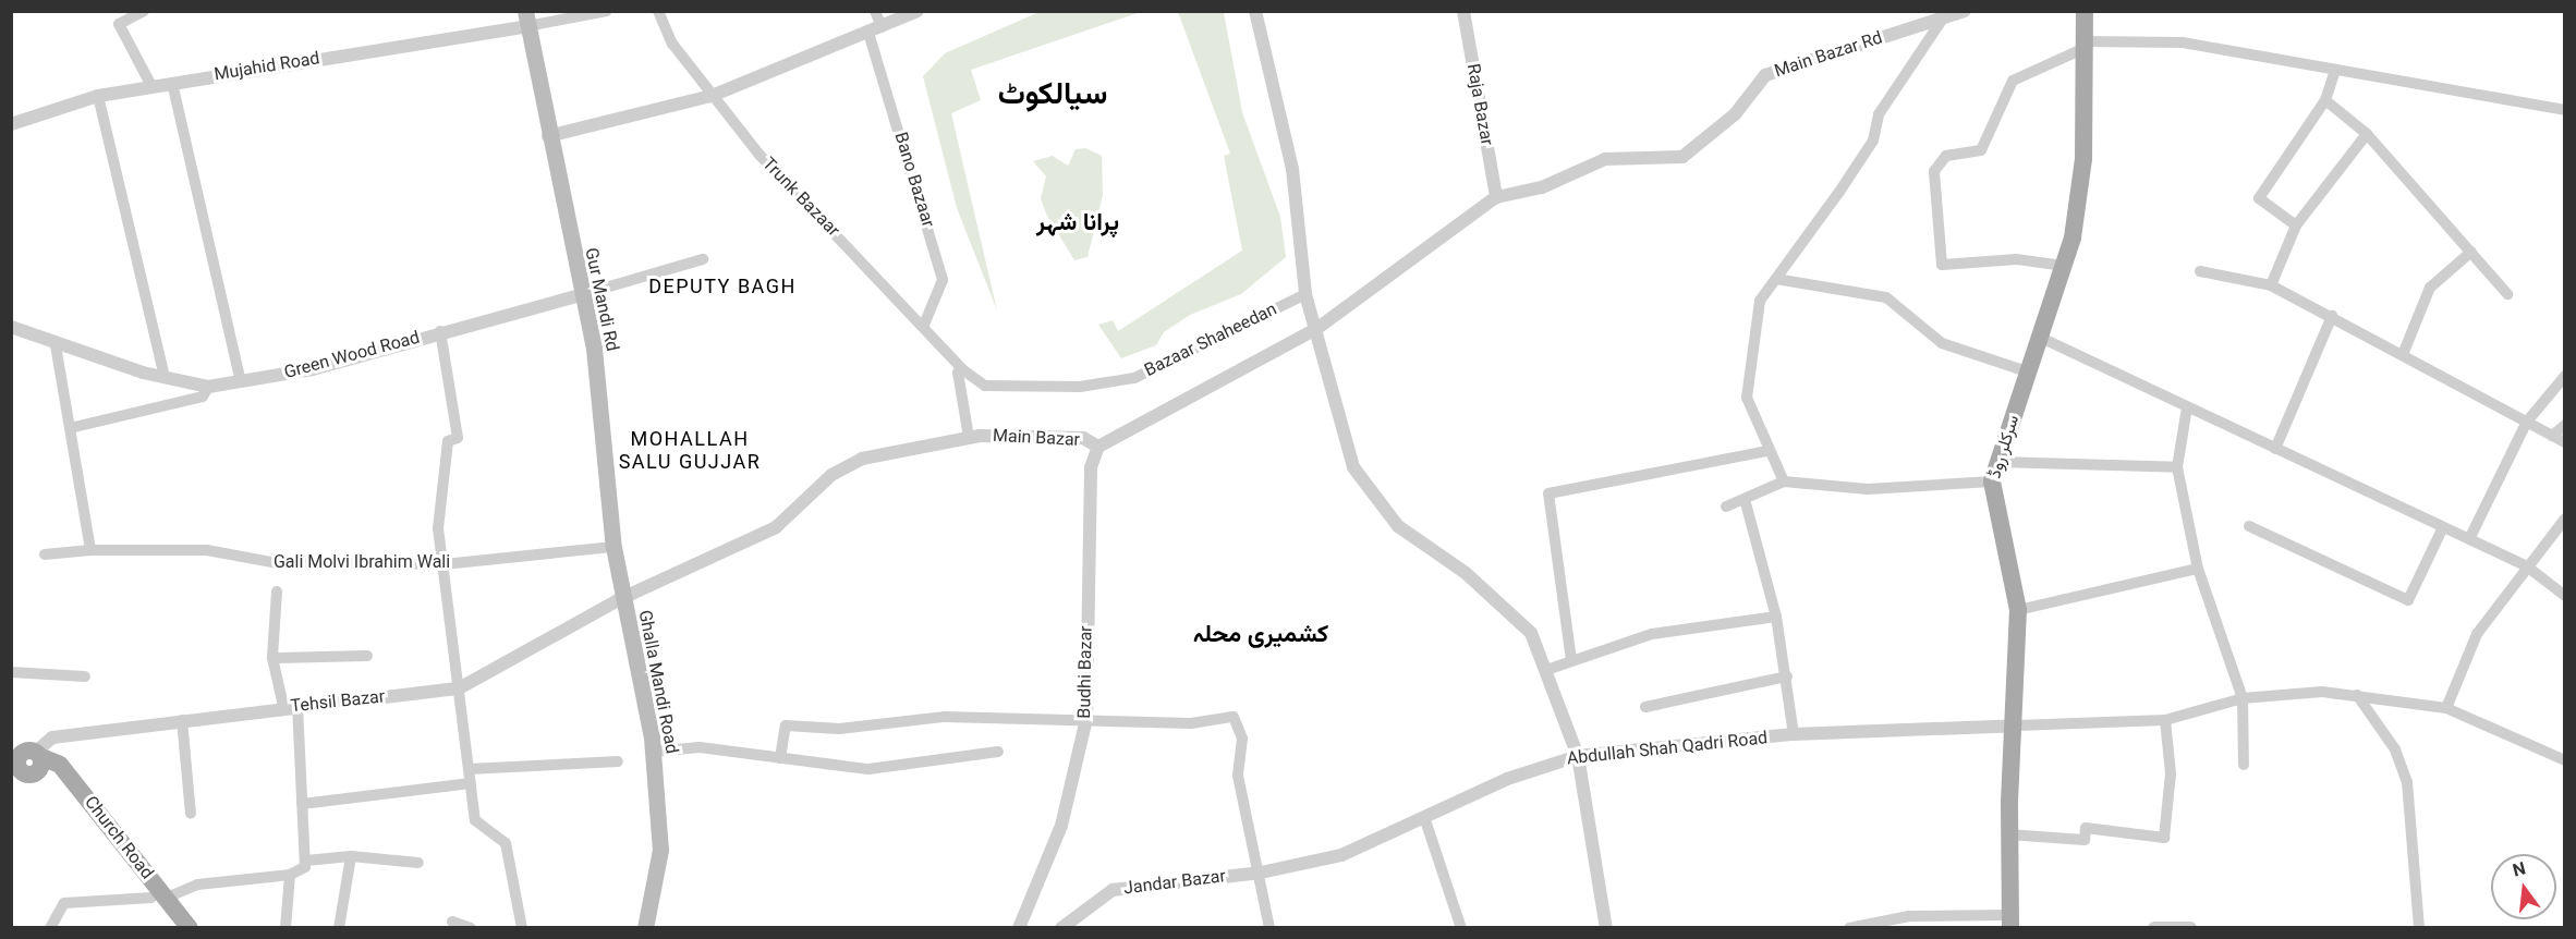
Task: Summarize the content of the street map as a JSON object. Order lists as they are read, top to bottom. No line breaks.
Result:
{"streets":{"main road":["Gur Mandi Rd","سرکلر روڈ","Ghalla Mandi Road","Church Road"],"street":["Main Bazar Rd","Mujahid Road","Raja Bazar","Bano Bazaar","Trunk Bazaar","Bazaar Shaheedan","Green Wood Road","Main Bazar","Gali Molvi Ibrahim Wali","Budhi Bazar","Tehsil Bazar","Abdullah Shah Qadri Road","Jandar Bazar"]},"crossings":[["Main Bazar Rd","Raja Bazar"],["Main Bazar Rd","Main Bazar"],["Mujahid Road","Gur Mandi Rd"],["Raja Bazar","Main Bazar"],["Bano Bazaar","Trunk Bazaar"],["Trunk Bazaar","Bazaar Shaheedan"],["Gur Mandi Rd","Green Wood Road"],["Gur Mandi Rd","Main Bazar"],["Gur Mandi Rd","Gali Molvi Ibrahim Wali"],["Gur Mandi Rd","Ghalla Mandi Road"],["Gur Mandi Rd","Tehsil Bazar"],["Main Bazar","Budhi Bazar"],["Main Bazar","Ghalla Mandi Road"],["Main Bazar","Tehsil Bazar"],["سرکلر روڈ","Abdullah Shah Qadri Road"],["Ghalla Mandi Road","Tehsil Bazar"],["Tehsil Bazar","Church Road"],["Abdullah Shah Qadri Road","Jandar Bazar"]],"districts":["سیالکوٹ","پرانا شہر","DEPUTY BAGH","MOHALLAH SALU GUJJAR","کشمیری محلہ"],"north":"top"}
